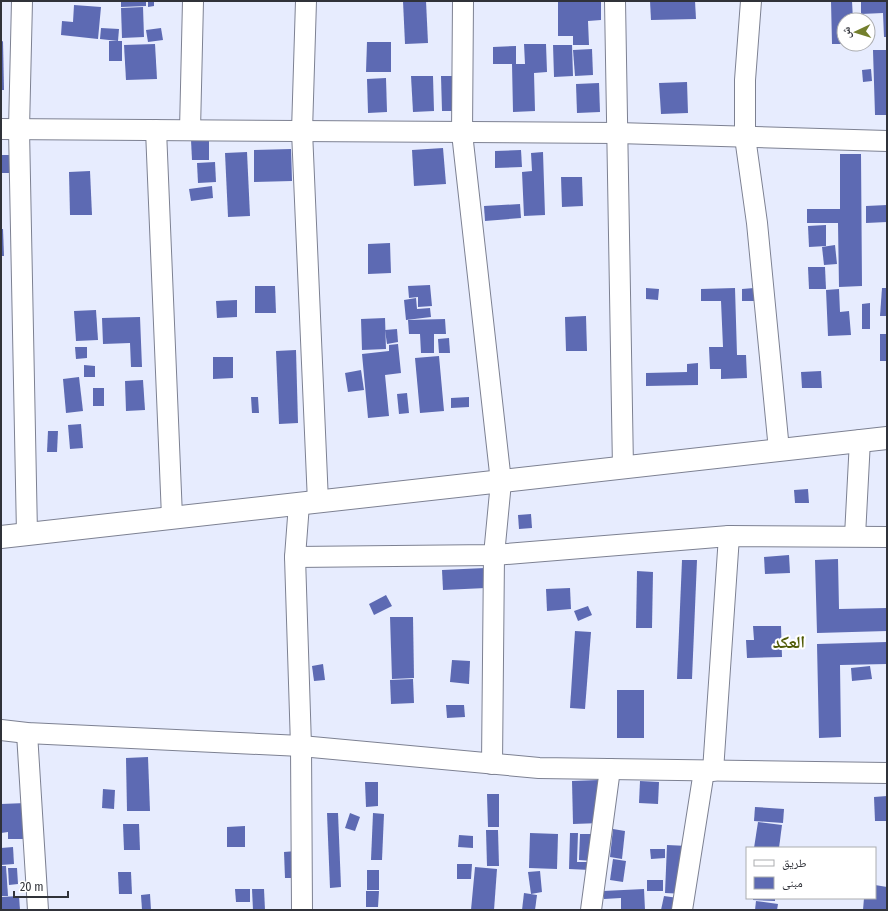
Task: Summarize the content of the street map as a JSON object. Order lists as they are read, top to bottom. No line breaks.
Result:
{"districts":["العكد"],"legend":["طريق","مبنى"],"scale_bar":"20 m","north":"left"}
